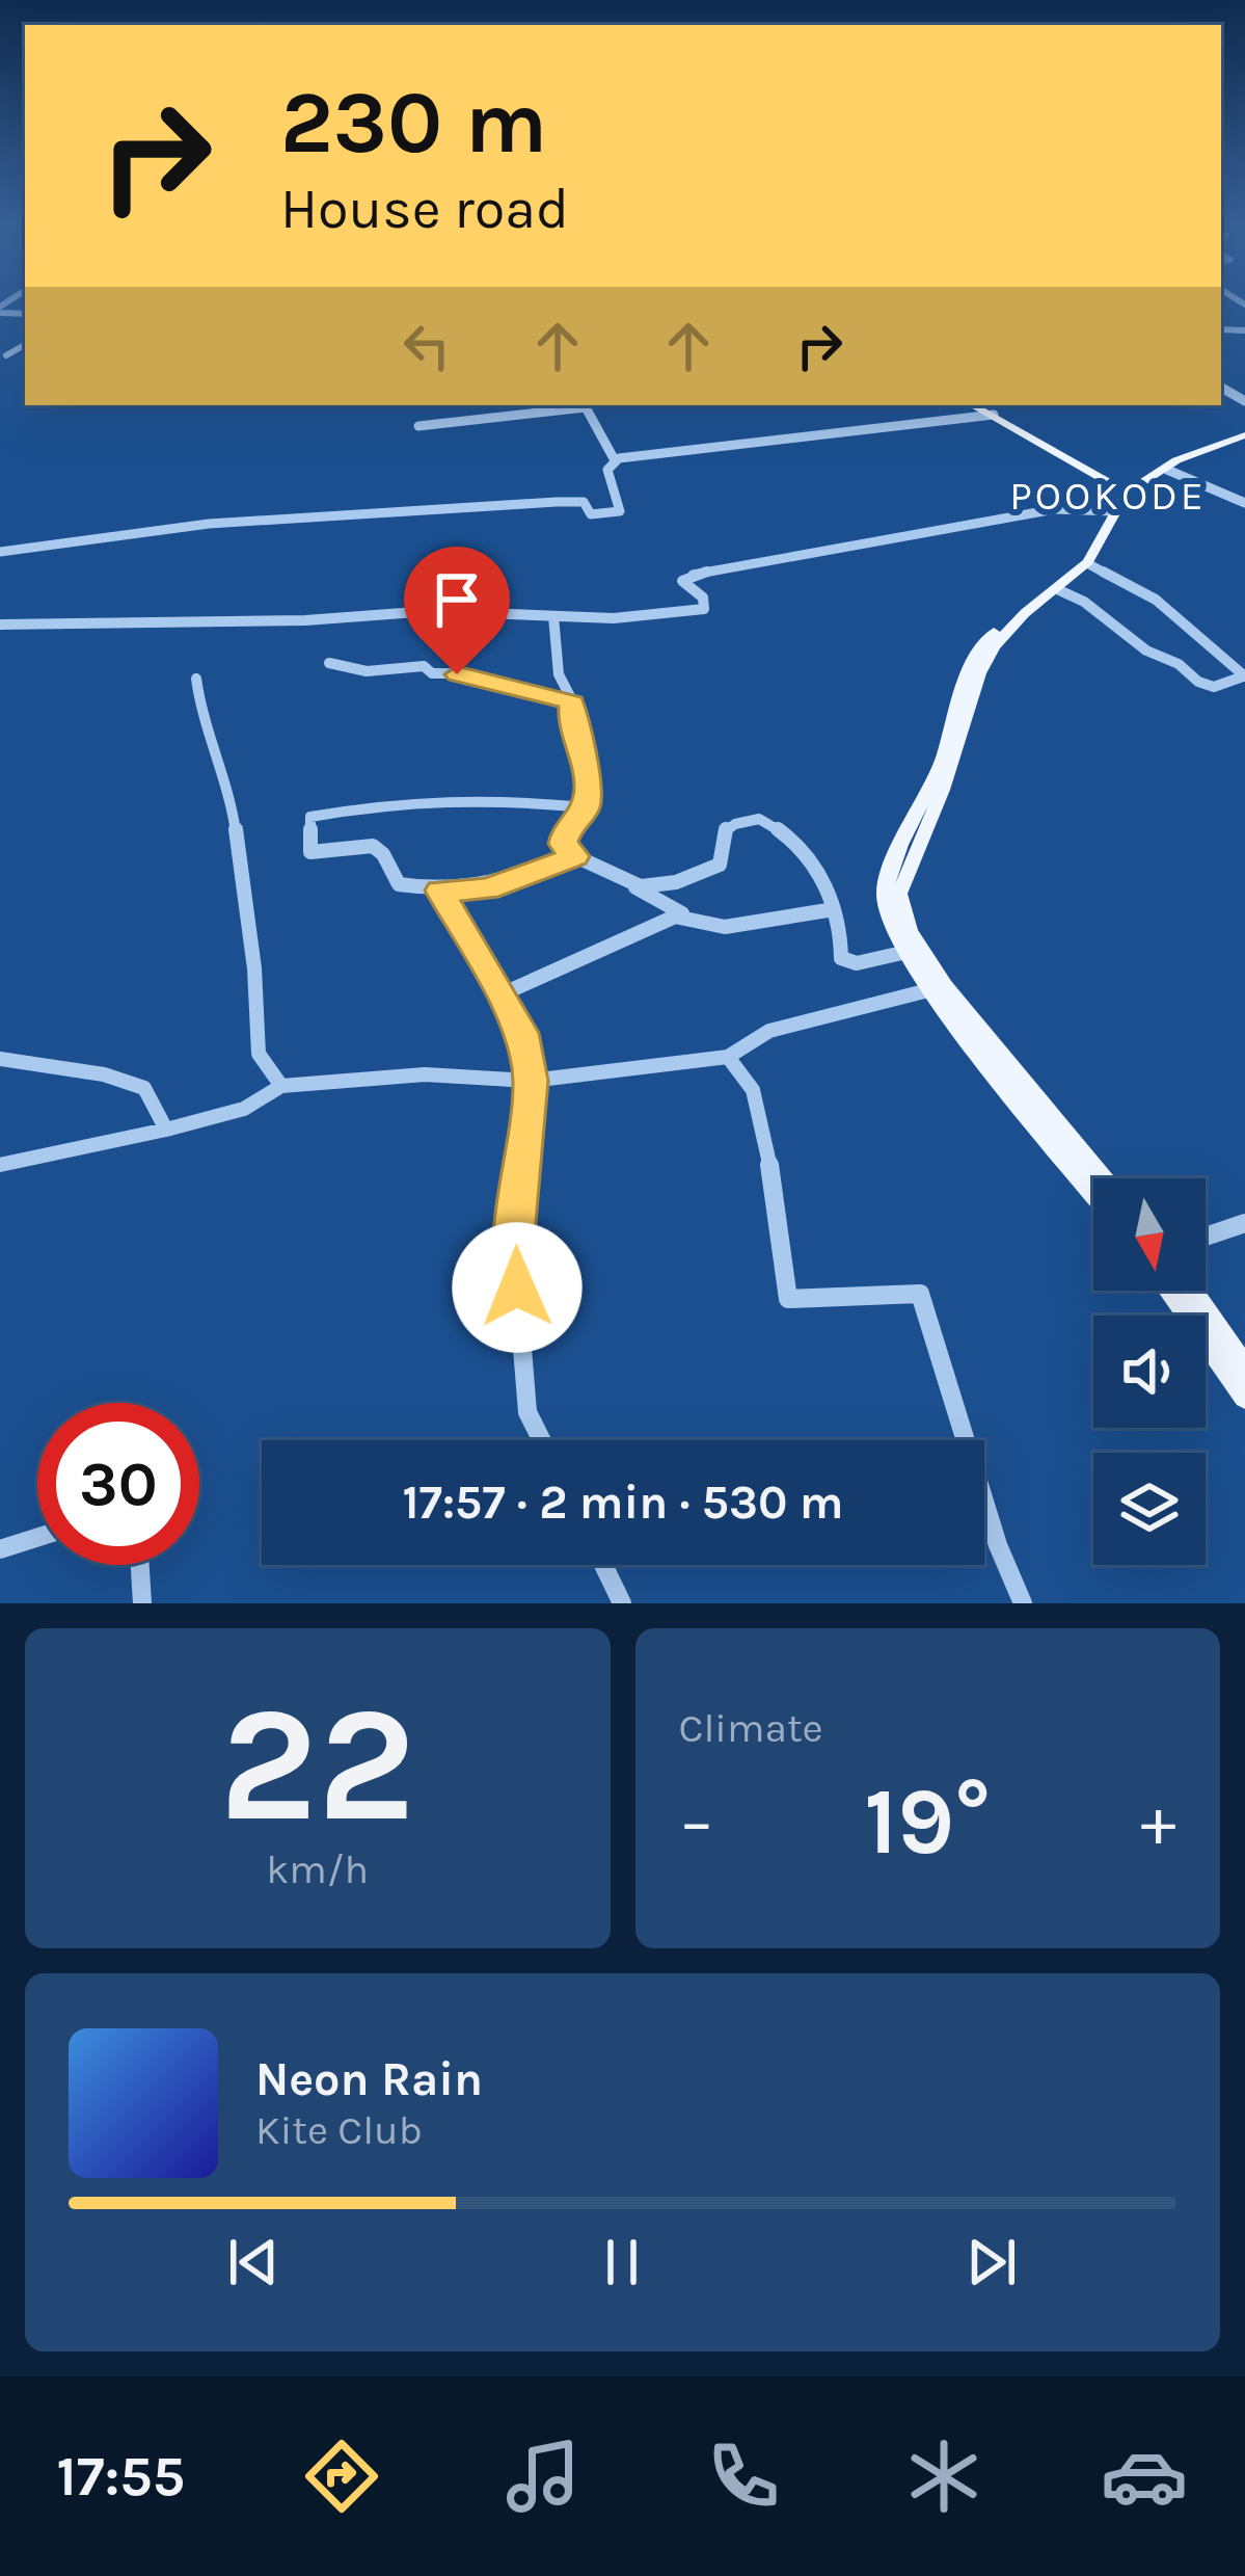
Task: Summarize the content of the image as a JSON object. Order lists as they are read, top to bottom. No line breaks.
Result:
{"districts":["POOKODE"],"north":"bottom","page":{"turn":["230 m","House road"],"limit":"30","trip":"17:57 · 2 min · 530 m","tile":[["22","km/h"],"Climate"],"heat":["−","19°","+"],"song":["Neon Rain","Kite Club"],"tabs":"17:55"}}
